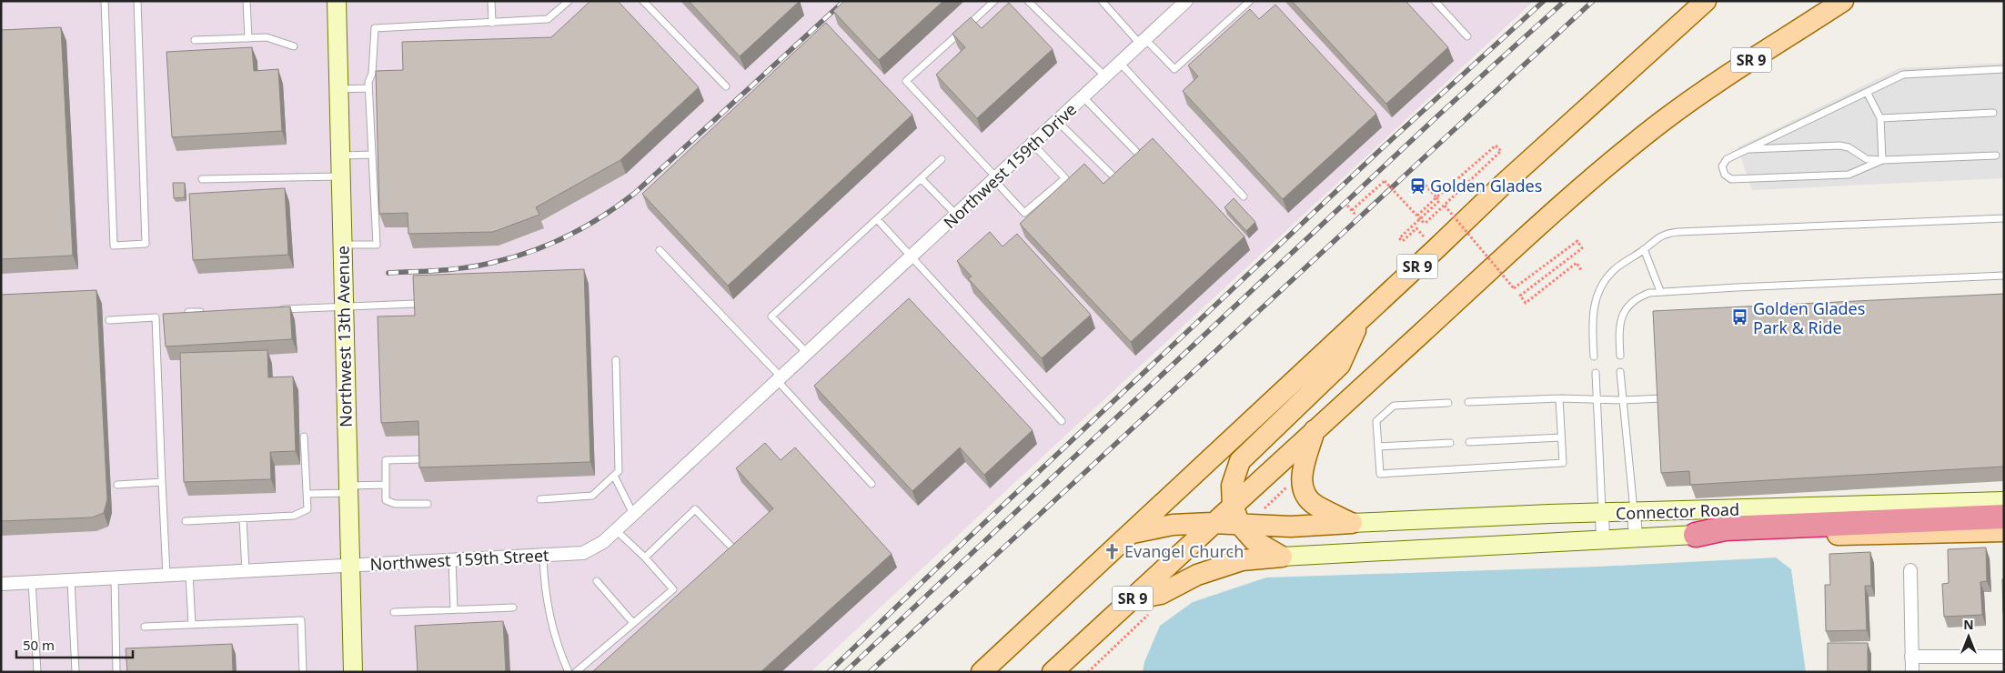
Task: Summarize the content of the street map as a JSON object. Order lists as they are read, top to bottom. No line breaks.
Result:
{"streets":{"main road":["SR 9","Northwest 13th Avenue","Connector Road"],"street":["Northwest 159th Drive","Northwest 159th Street"]},"crossings":[["Northwest 159th Drive","Northwest 159th Street"],["Northwest 13th Avenue","Northwest 159th Street"]],"places":{"station":["Golden Glades"],"bus stop":["Golden Glades Park & Ride"],"church":["Evangel Church"]},"scale_bar":"50 m","north":"top"}
